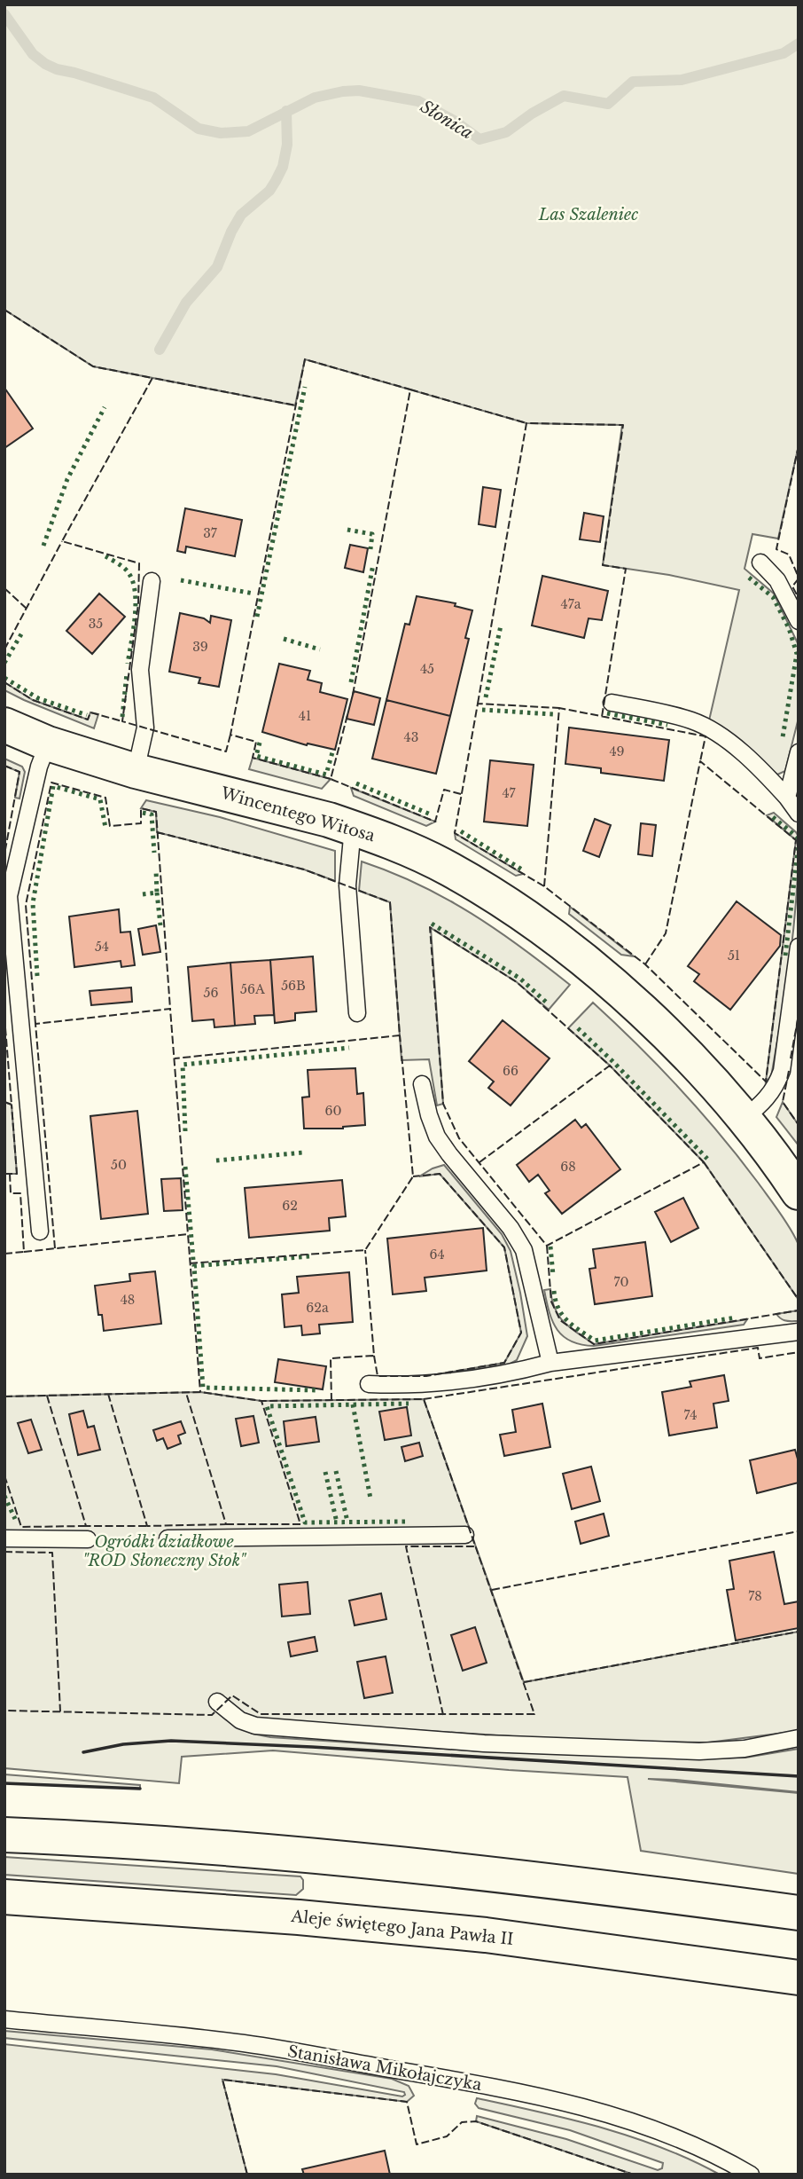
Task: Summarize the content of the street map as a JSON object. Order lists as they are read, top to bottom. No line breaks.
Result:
{"streets":{"main road":["Wincentego Witosa","Aleje świętego Jana Pawła II"],"lane":["Stanisława Mikołajczyka"]},"water":["Słonica"],"parks":["Las Szaleniec","Ogródki działkowe \"ROD Słoneczny Stok\""],"house_numbers":["37","47a","35","39","45","41","43","49","47","54","51","56B","56A","56","66","60","50","68","62","64","70","48","62a","74","78"]}
